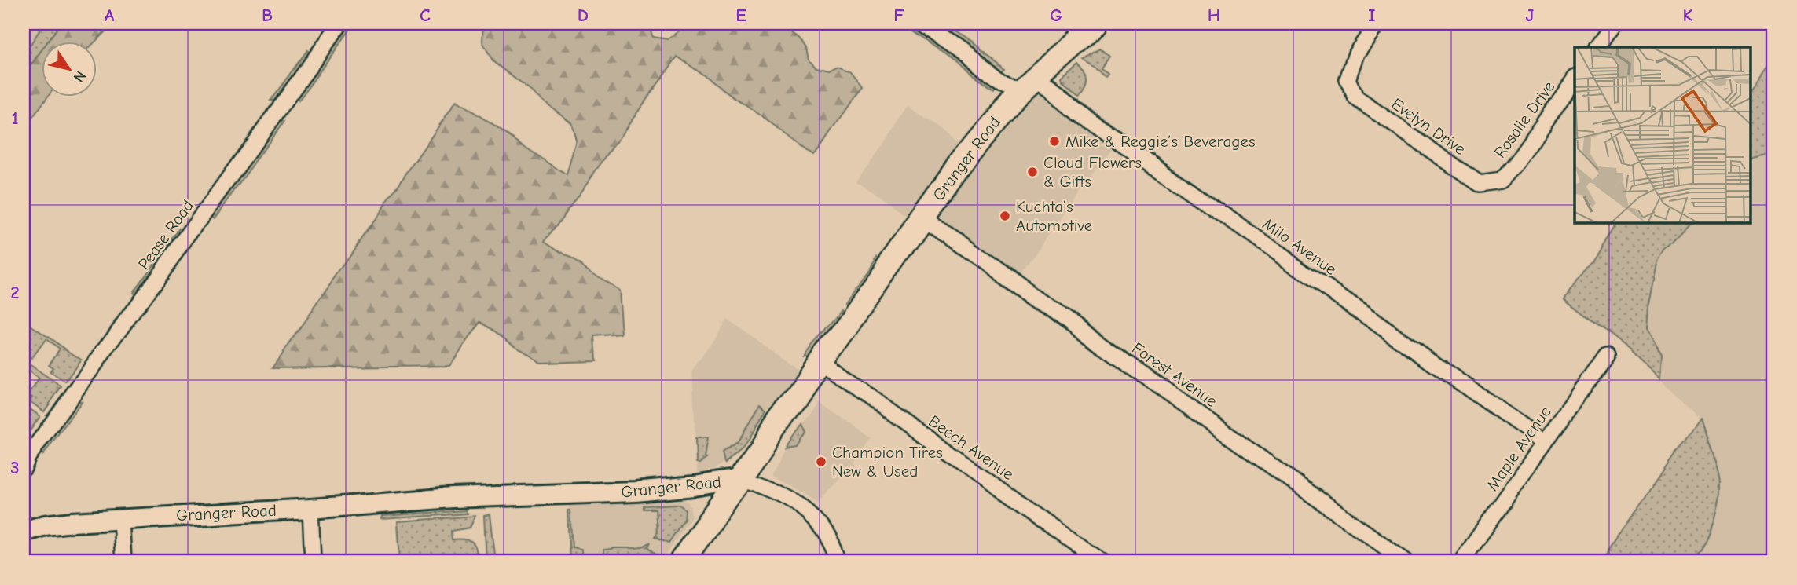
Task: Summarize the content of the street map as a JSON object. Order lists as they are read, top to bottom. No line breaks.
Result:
{"streets":{"main road":["Granger Road"],"street":["Rosalie Drive","Evelyn Drive","Pease Road","Milo Avenue","Forest Avenue","Beech Avenue","Maple Avenue"]},"crossings":[["Rosalie Drive","Evelyn Drive"],["Granger Road","Milo Avenue"],["Granger Road","Forest Avenue"],["Granger Road","Beech Avenue"],["Milo Avenue","Maple Avenue"]],"places":["Mike & Reggie’s Beverages","Cloud Flowers & Gifts","Kuchta’s Automotive","Champion Tires New & Used"],"north":"bottom right","grid":{"columns":["A","B","C","D","E","F","G","H","I","J","K"],"rows":["1","2","3"]}}
